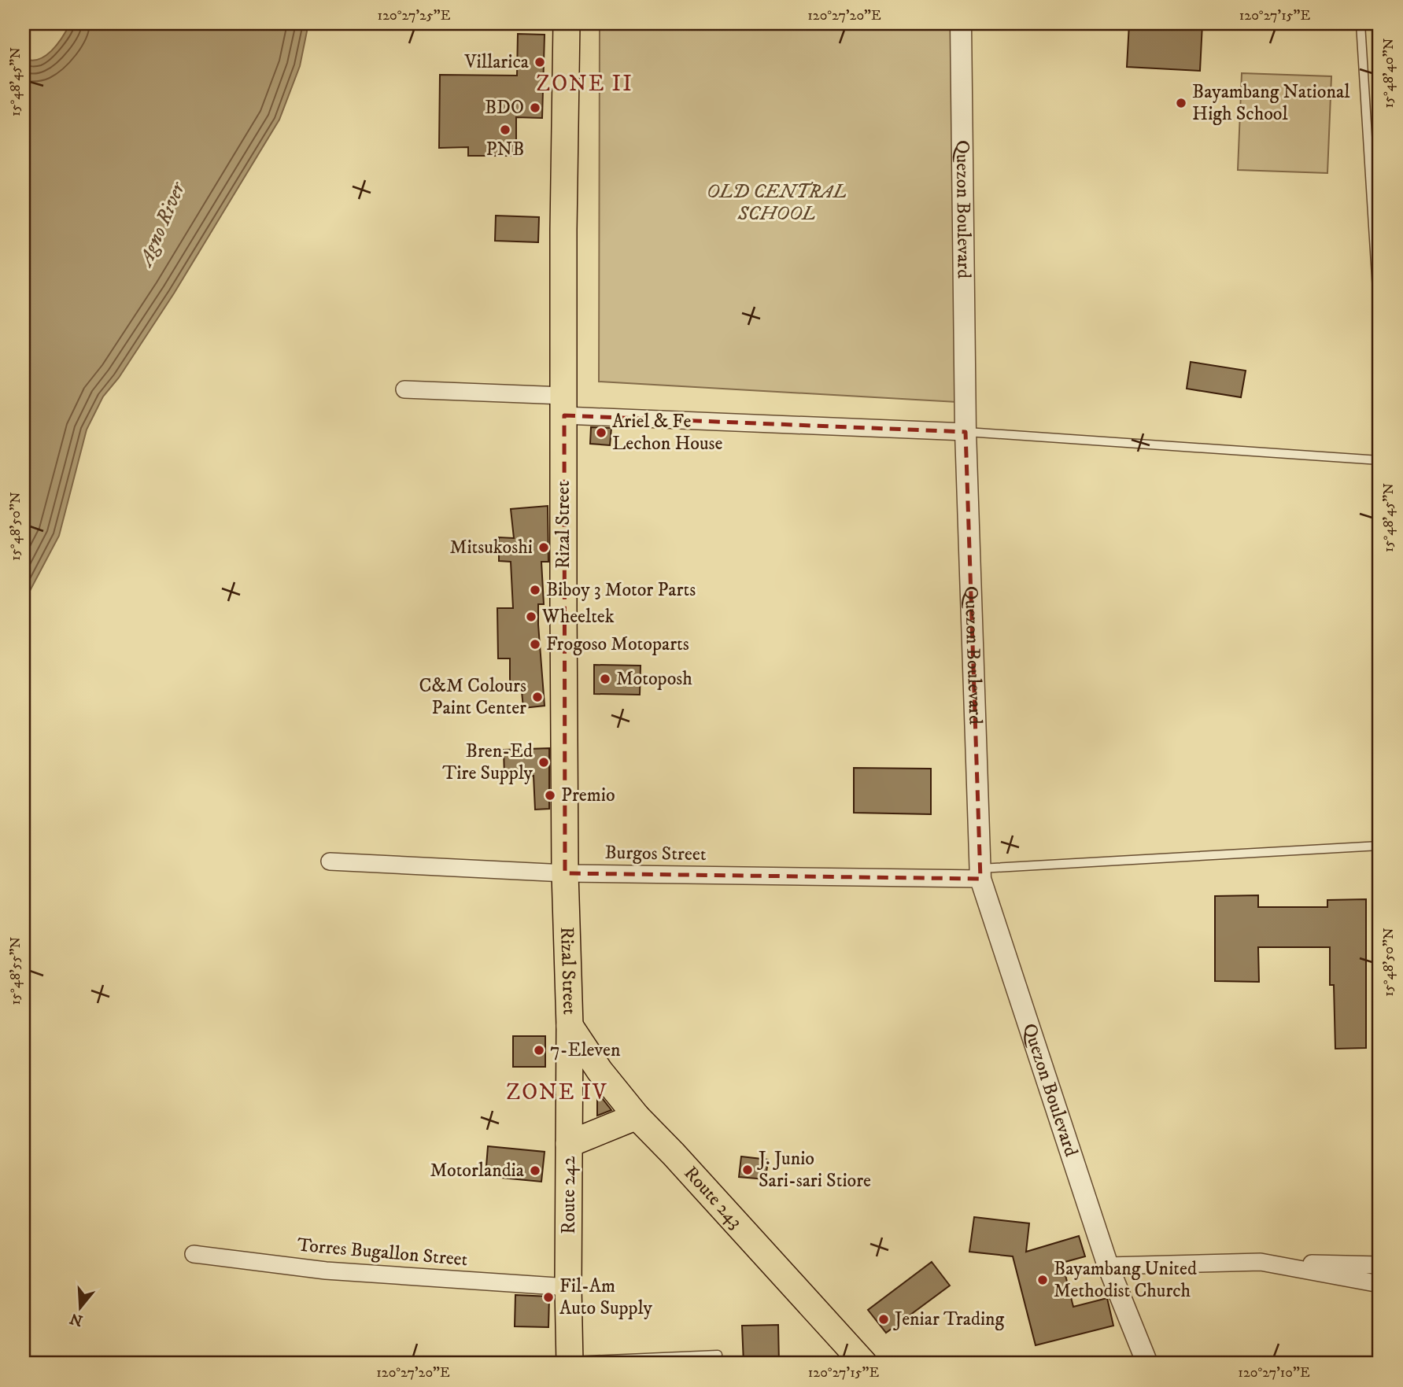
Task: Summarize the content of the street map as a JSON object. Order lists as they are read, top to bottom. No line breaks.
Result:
{"streets":{"main road":["Rizal Street","Route 242","Route 243"],"street":["Quezon Boulevard","Burgos Street","Torres Bugallon Street"]},"crossings":[["Quezon Boulevard","Burgos Street"],["Rizal Street","Burgos Street"],["Rizal Street","Route 242"],["Rizal Street","Route 243"],["Route 242","Route 243"],["Route 242","Torres Bugallon Street"]],"districts":["ZONE II","ZONE IV"],"water":["Agno River"],"parks":["OLD CENTRAL SCHOOL"],"places":["Villarica","Bayambang National High School","BDO","PNB","Ariel & Fe Lechon House","Mitsukoshi","Biboy 3 Motor Parts","Wheeltek","Frogoso Motoparts","Motoposh","C&M Colours Paint Center","Bren-Ed Tire Supply","Premio","7-Eleven","J. Junio Sari-sari Stiore","Motorlandia","Bayambang United Methodist Church","Fil-Am Auto Supply","Jeniar Trading"],"north":"bottom","coordinates":["120°27'25\"E","120°27'20\"E","120°27'15\"E","15°48'40\"N","15°48'45\"N","15°48'50\"N","15°48'55\"N","120°27'10\"E"]}
